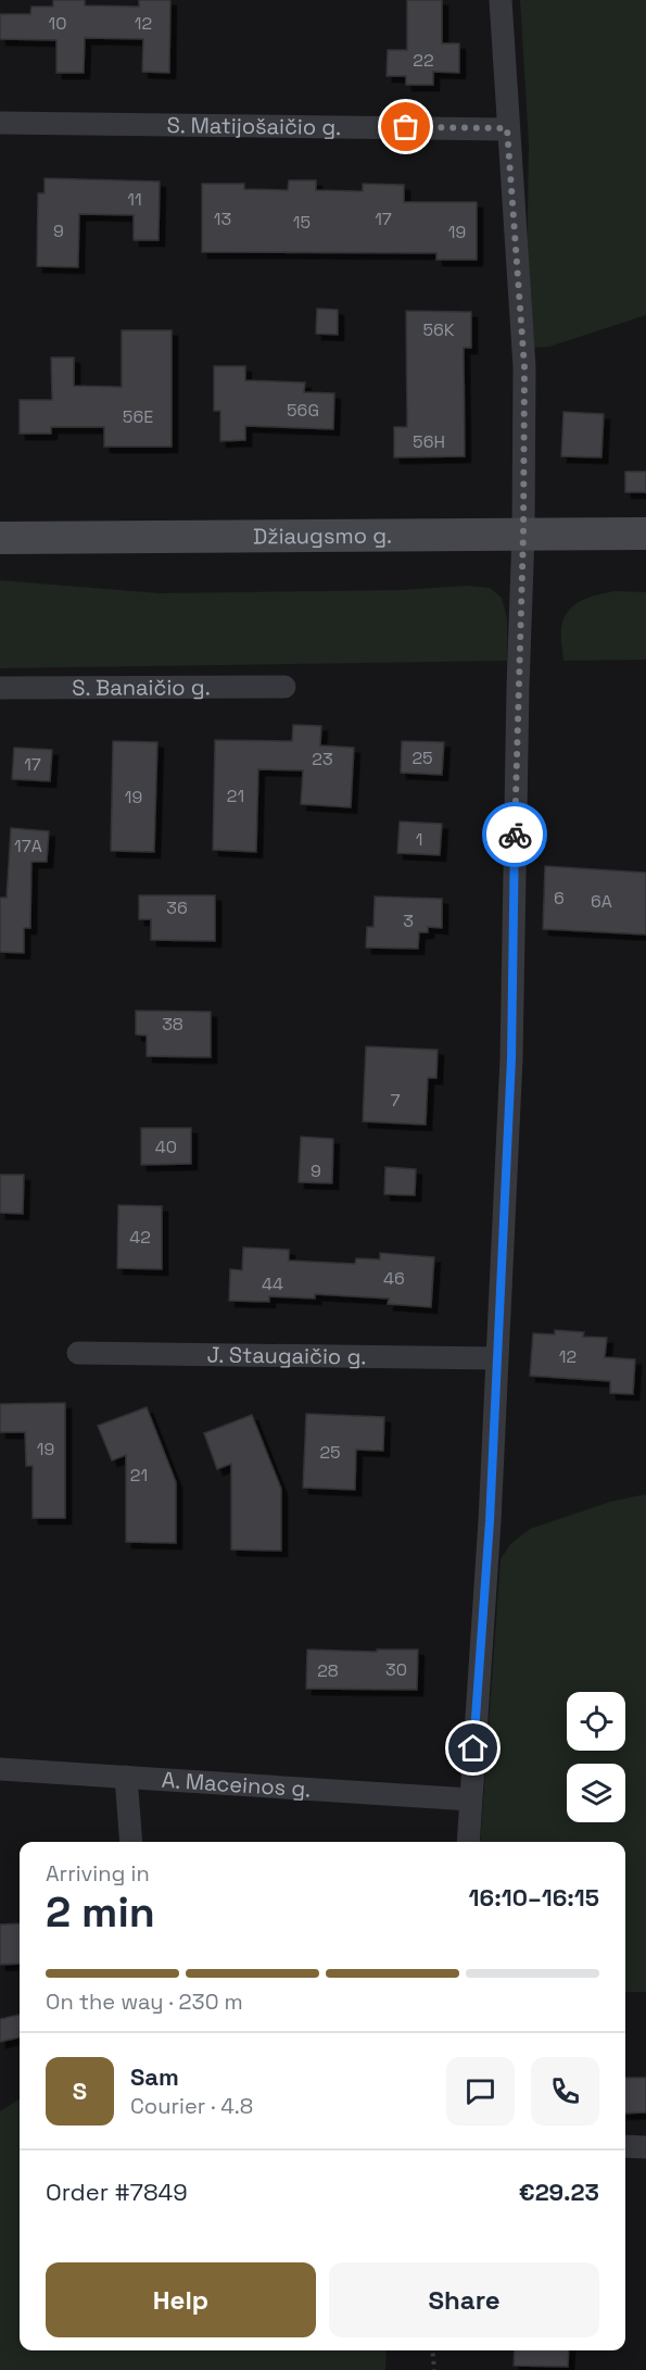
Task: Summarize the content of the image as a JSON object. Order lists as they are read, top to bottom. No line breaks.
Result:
{"streets":{"street":["S. Matijošaičio g.","Džiaugsmo g.","S. Banaičio g.","J. Staugaičio g.","A. Maceinos g."]},"house_numbers":["10","12","22","11","13","17","15","9","19","56K","56G","56E","56H","25","23","17","21","19","1","17A","6","6A","36","3","38","7","40","9","42","46","44","12","19","25","21","30","28"],"page":{"heading":["2 min","Arriving in","16:10–16:15"],"panel":["Sam","Courier · 4.8","Order #7849","€29.23"],"bar":"On the way · 230 m","round":"S","buttons":["Help","Share"]}}
